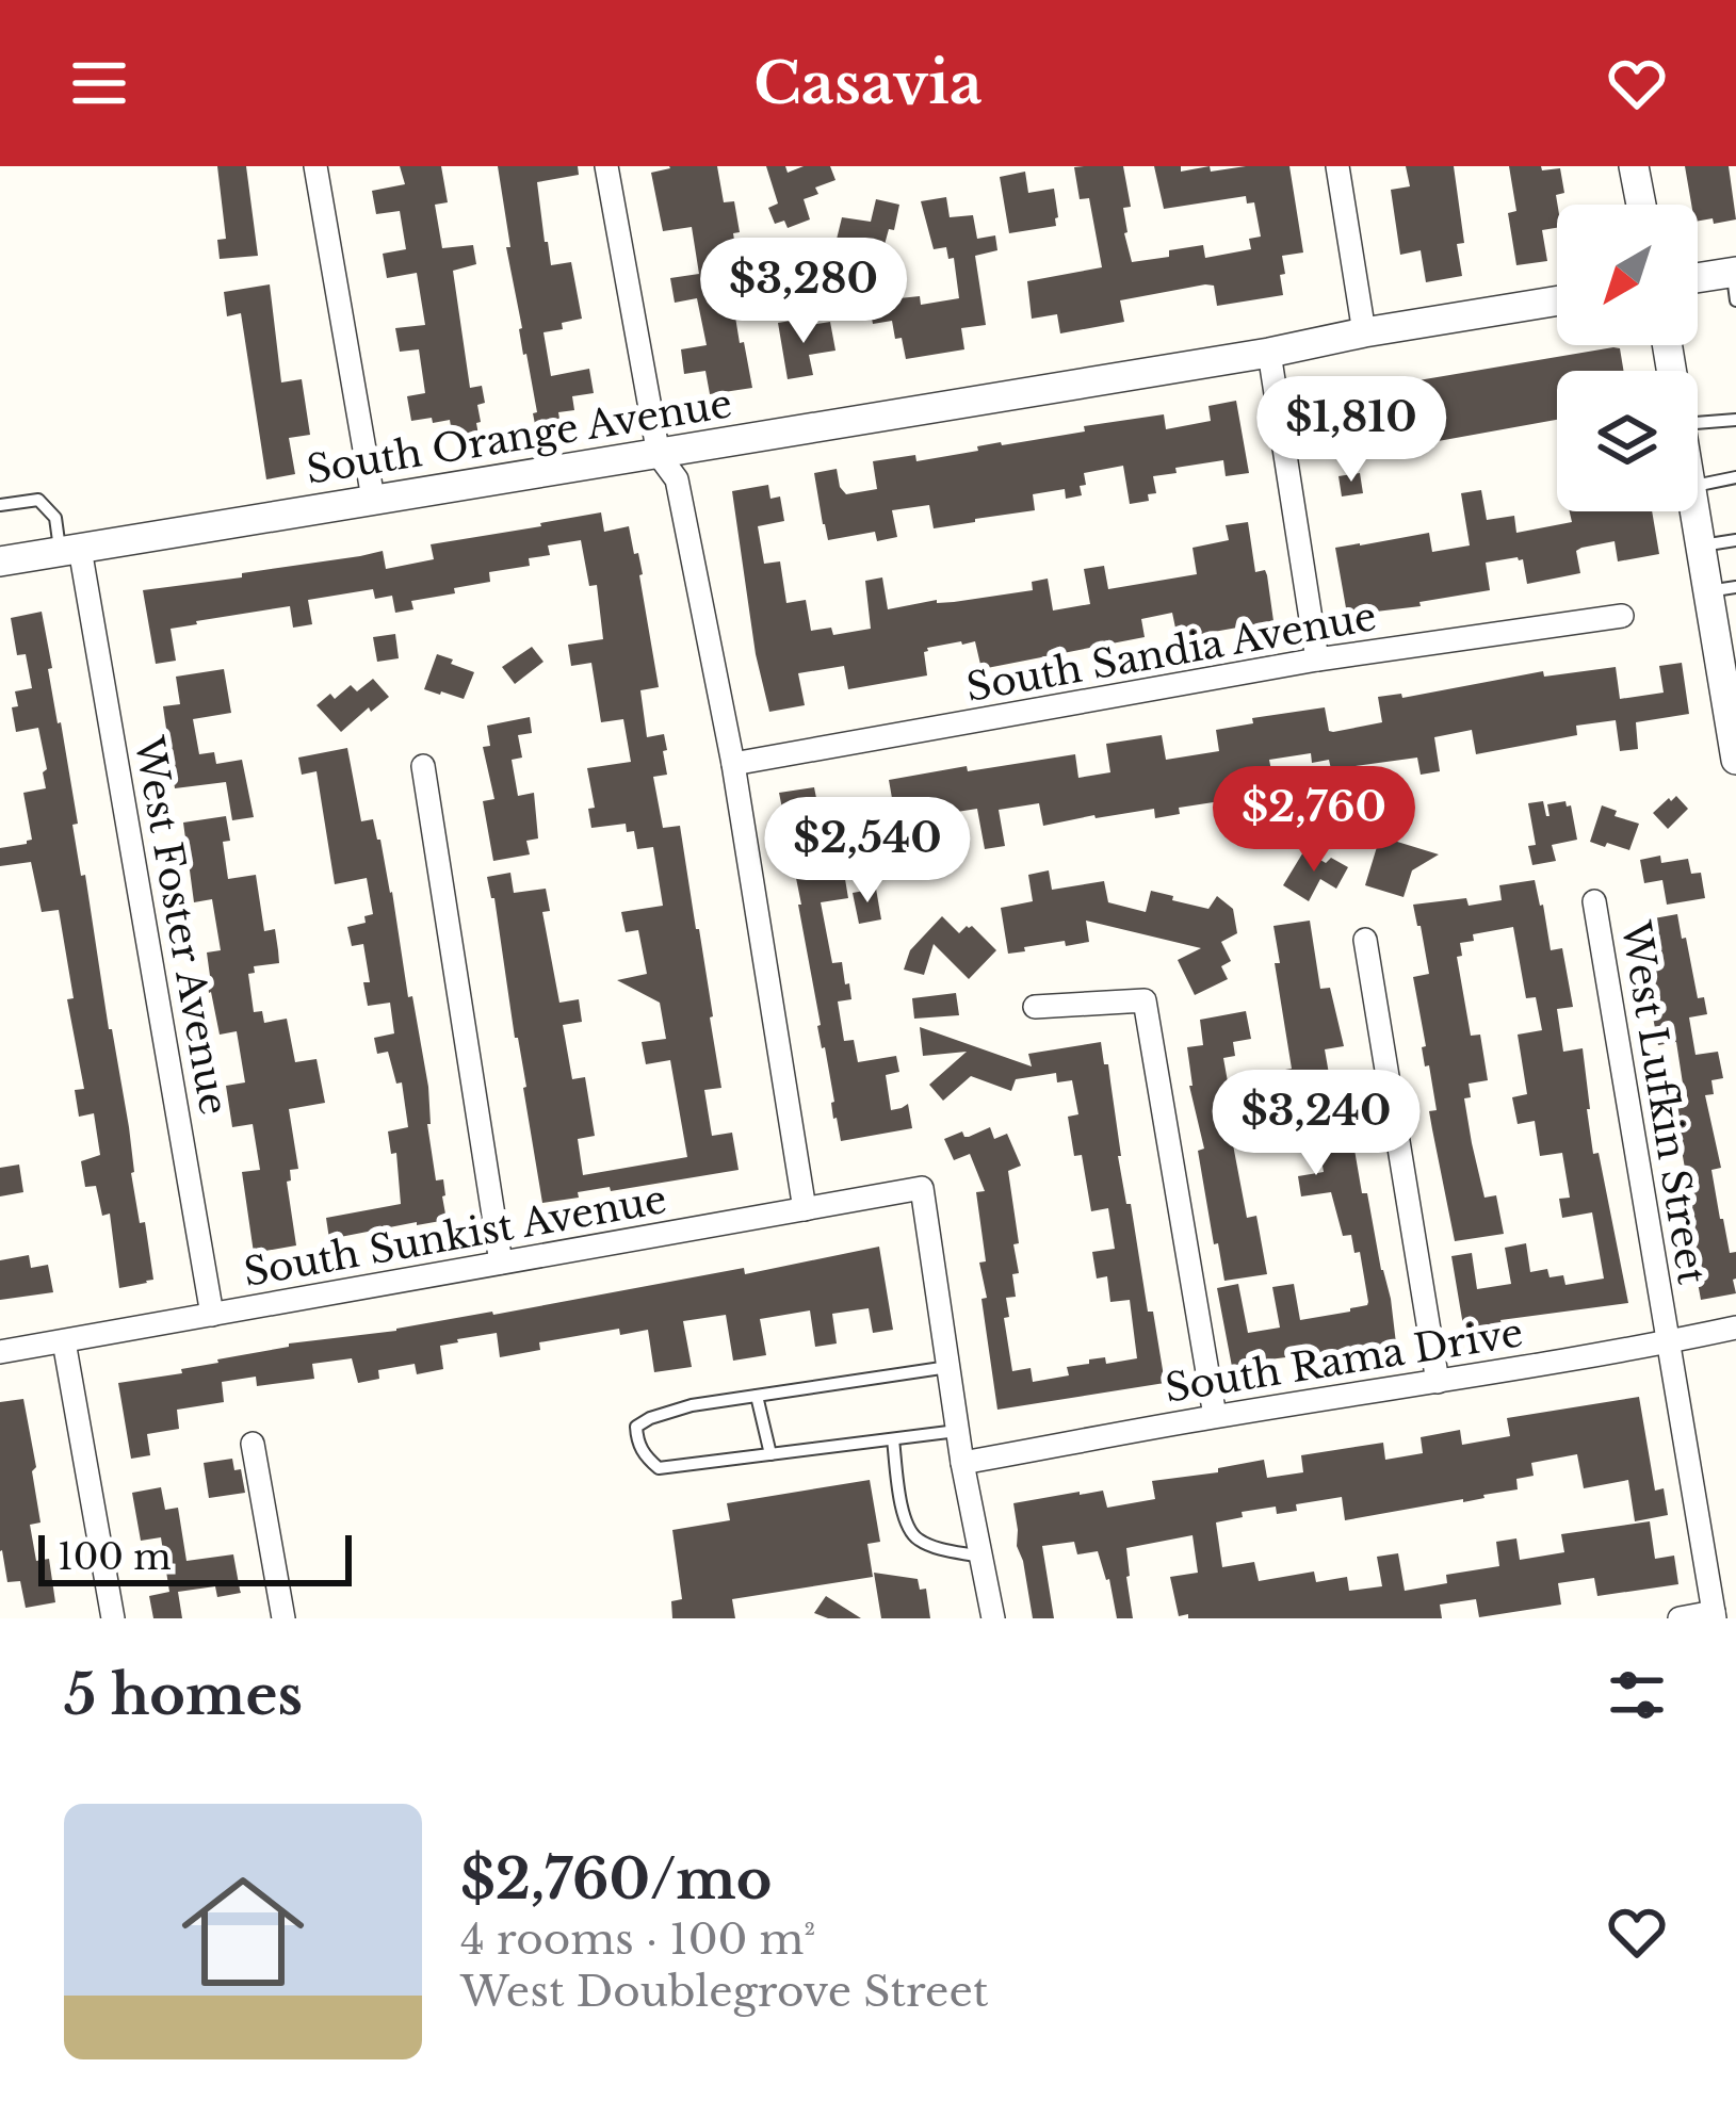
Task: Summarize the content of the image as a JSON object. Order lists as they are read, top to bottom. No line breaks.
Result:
{"streets":{"street":["South Orange Avenue","South Sandia Avenue","West Foster Avenue","West Lufkin Street","South Sunkist Avenue","South Rama Drive"]},"crossings":[["South Orange Avenue","West Foster Avenue"],["West Foster Avenue","South Sunkist Avenue"],["West Lufkin Street","South Rama Drive"]],"scale_bar":"100 m","north":"bottom left","page":{"header":"Casavia","price":["$3,280","$1,810","$2,760","$2,540","$3,240"],"scale":"100 m","heading":"5 homes","list":[{"name":"$2,760/mo","note":"4 rooms · 100 m² · West Doublegrove Street"}]}}
